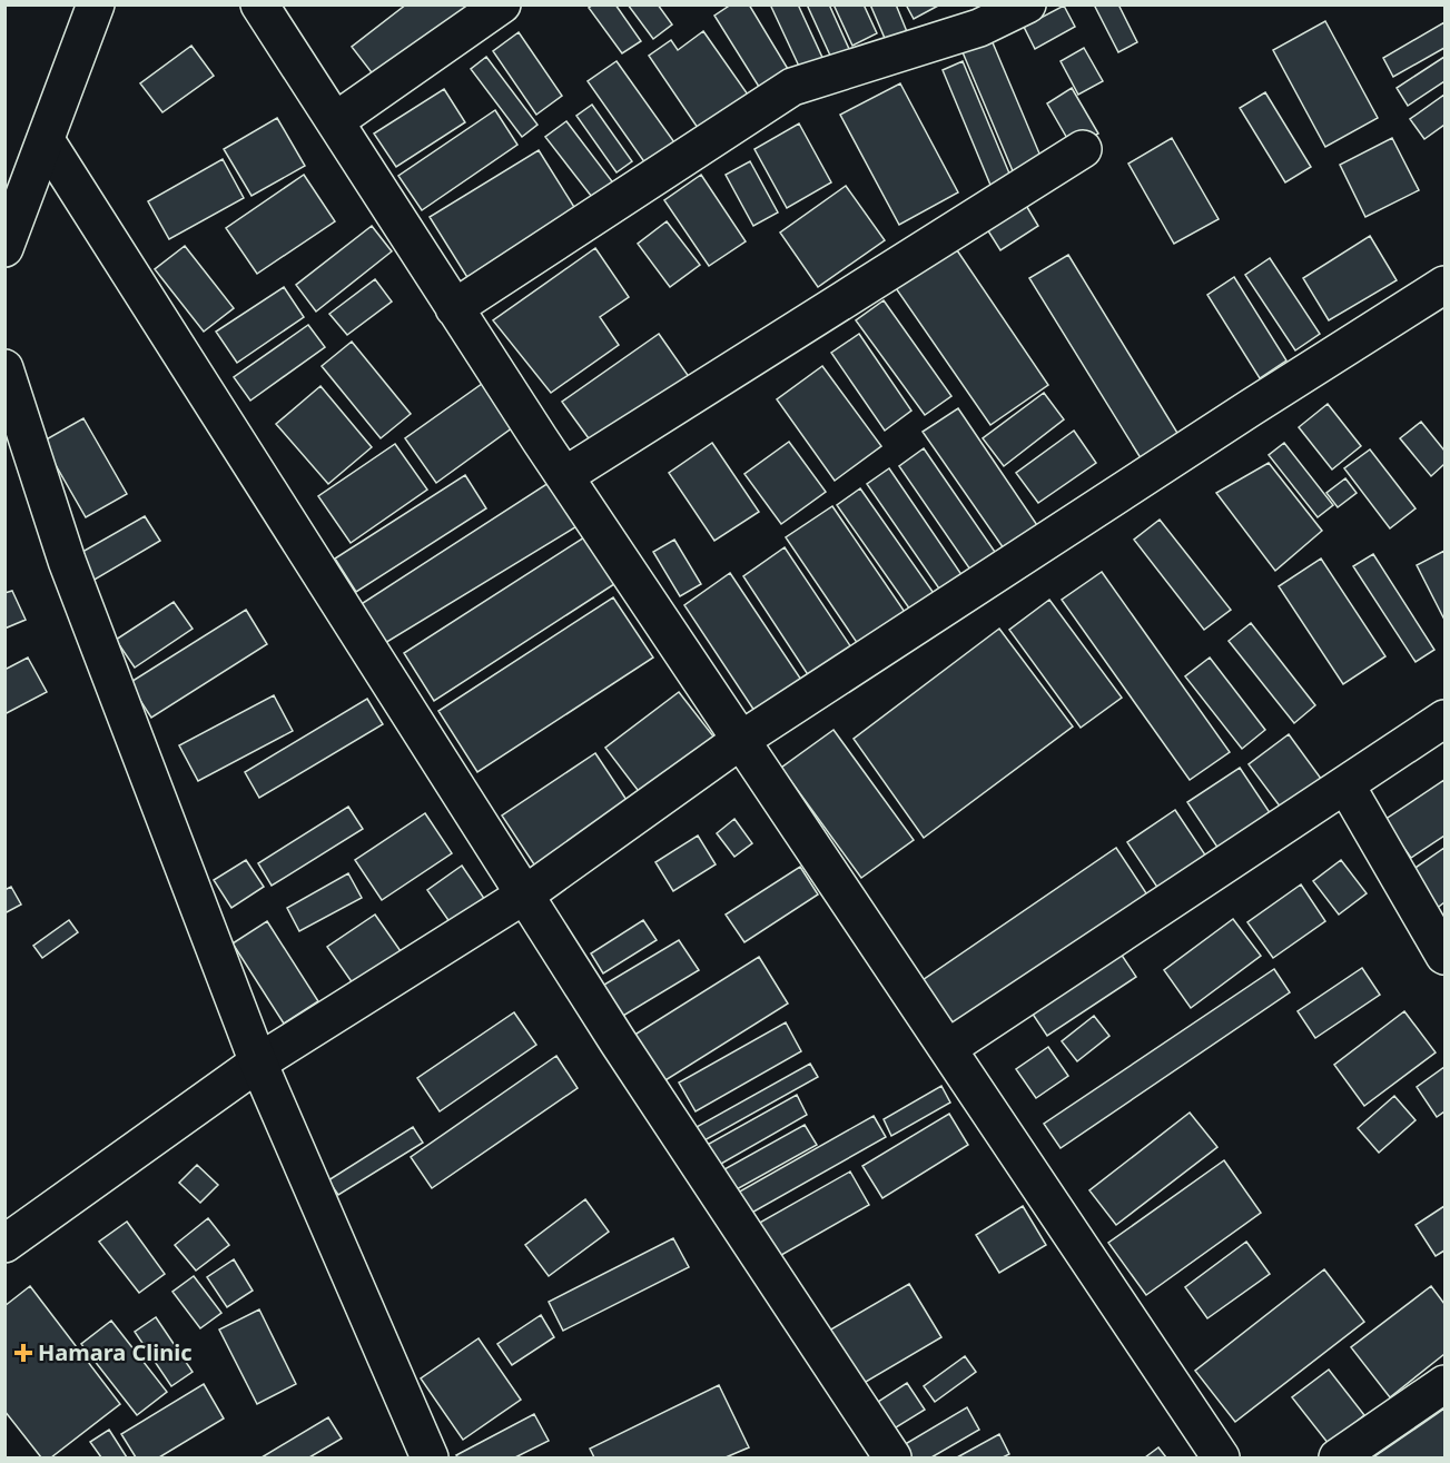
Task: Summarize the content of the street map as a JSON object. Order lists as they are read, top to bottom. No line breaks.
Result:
{"places":{"health":["Hamara Clinic"]}}
